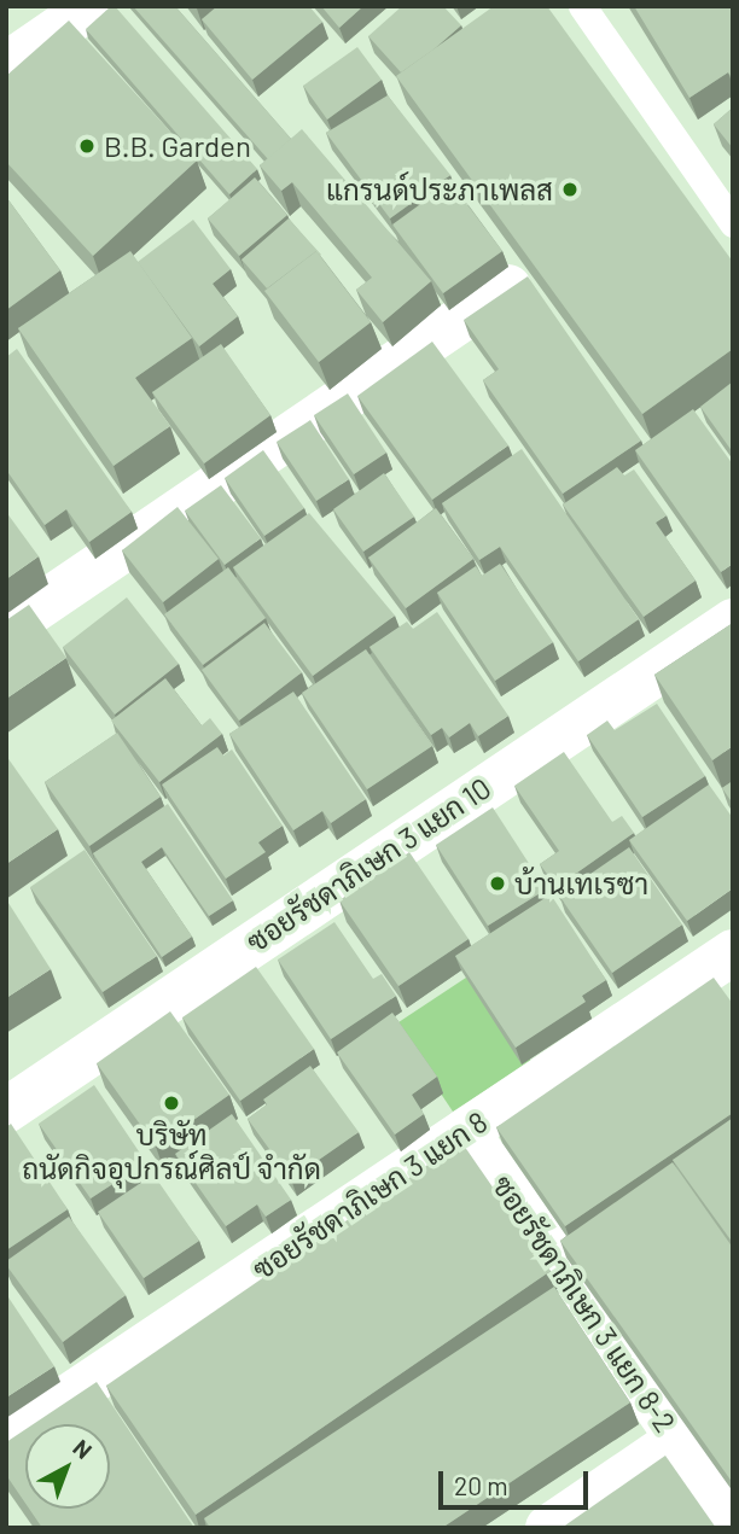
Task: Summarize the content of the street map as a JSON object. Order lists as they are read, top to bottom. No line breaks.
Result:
{"streets":{"street":["ซอยรัชดาภิเษก 3 แยก 10","ซอยรัชดาภิเษก 3 แยก 8","ซอยรัชดาภิเษก 3 แยก 8-2"]},"crossings":[["ซอยรัชดาภิเษก 3 แยก 8","ซอยรัชดาภิเษก 3 แยก 8-2"]],"places":["B.B. Garden","แกรนด์ประภาเพลส","บ้านเทเรซา","บริษัท ถนัดกิจอุปกรณ์ศิลป์ จำกัด"],"scale_bar":"20 m","north":"top right"}
